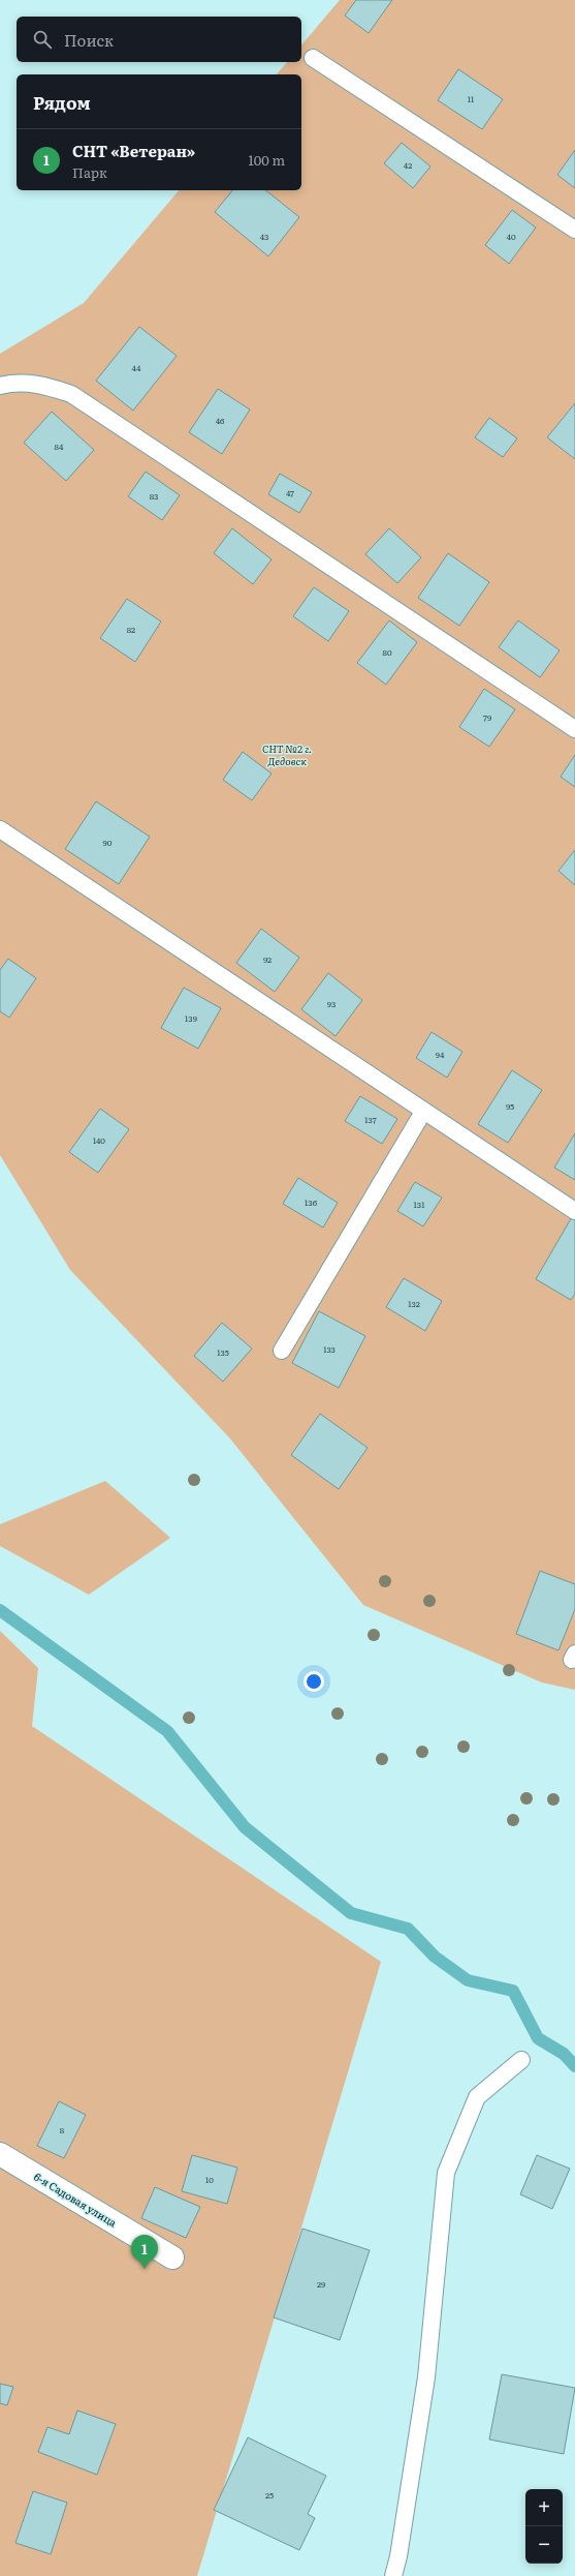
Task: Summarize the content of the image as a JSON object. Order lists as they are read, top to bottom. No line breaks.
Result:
{"streets":{"street":["6-я Садовая улица"]},"parks":["СНТ №2 г. Дедовск"],"house_numbers":["11","42","43","40","44","46","84","47","83","82","80","79","90","92","93","139","94","95","137","140","136","131","132","133","135","8","10","29","25"],"page":{"search":"Поиск","heading":"Рядом","list":[{"mark":"1","name":"СНТ «Ветеран»","note":"Парк","value":"100 m"}],"pins":"1","map_buttons":["+","−"]}}
